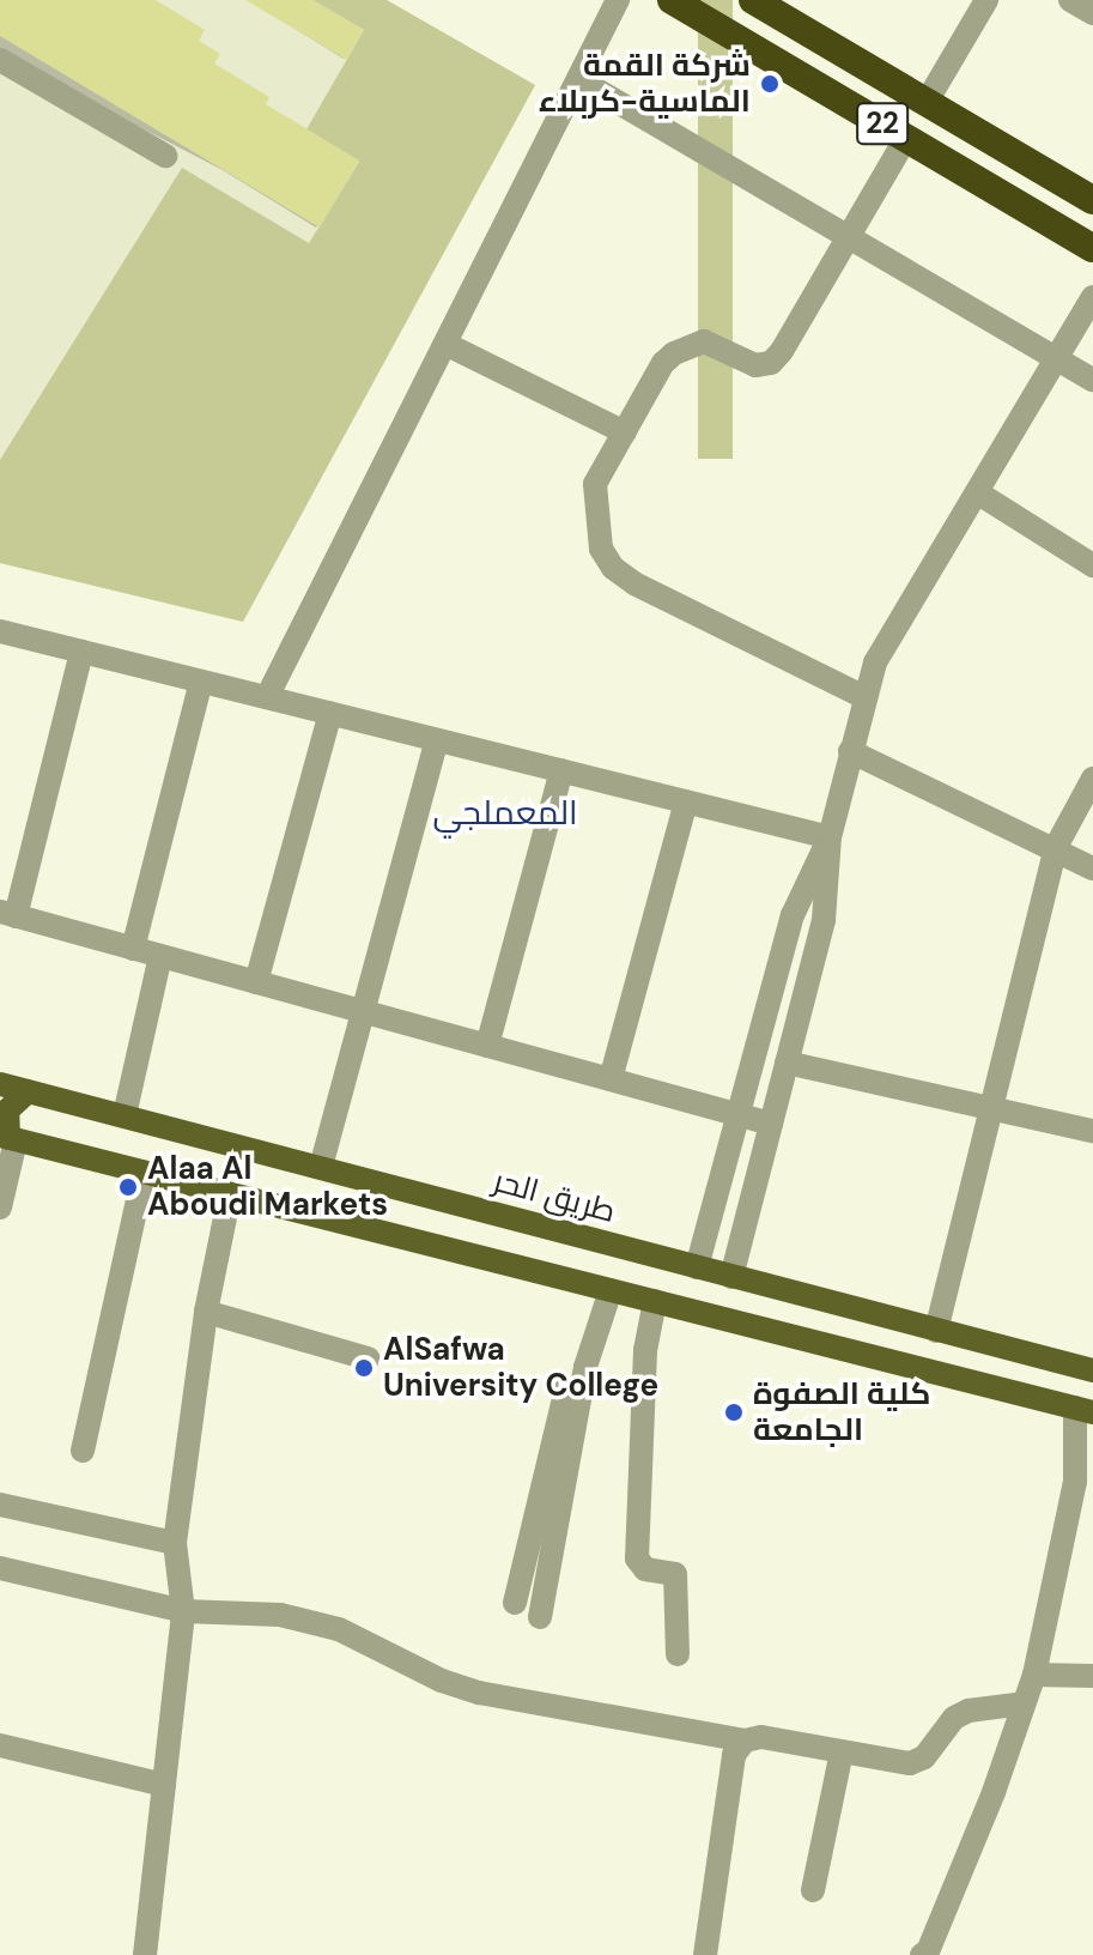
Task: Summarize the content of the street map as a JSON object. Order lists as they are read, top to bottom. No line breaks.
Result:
{"streets":{"highway":["22"],"main road":["طريق الحر"]},"districts":["المعملجي"],"places":["شركة القمة الماسية-كربلاء","Alaa Al Aboudi Markets","AlSafwa University College","كلية الصفوة الجامعة"]}
